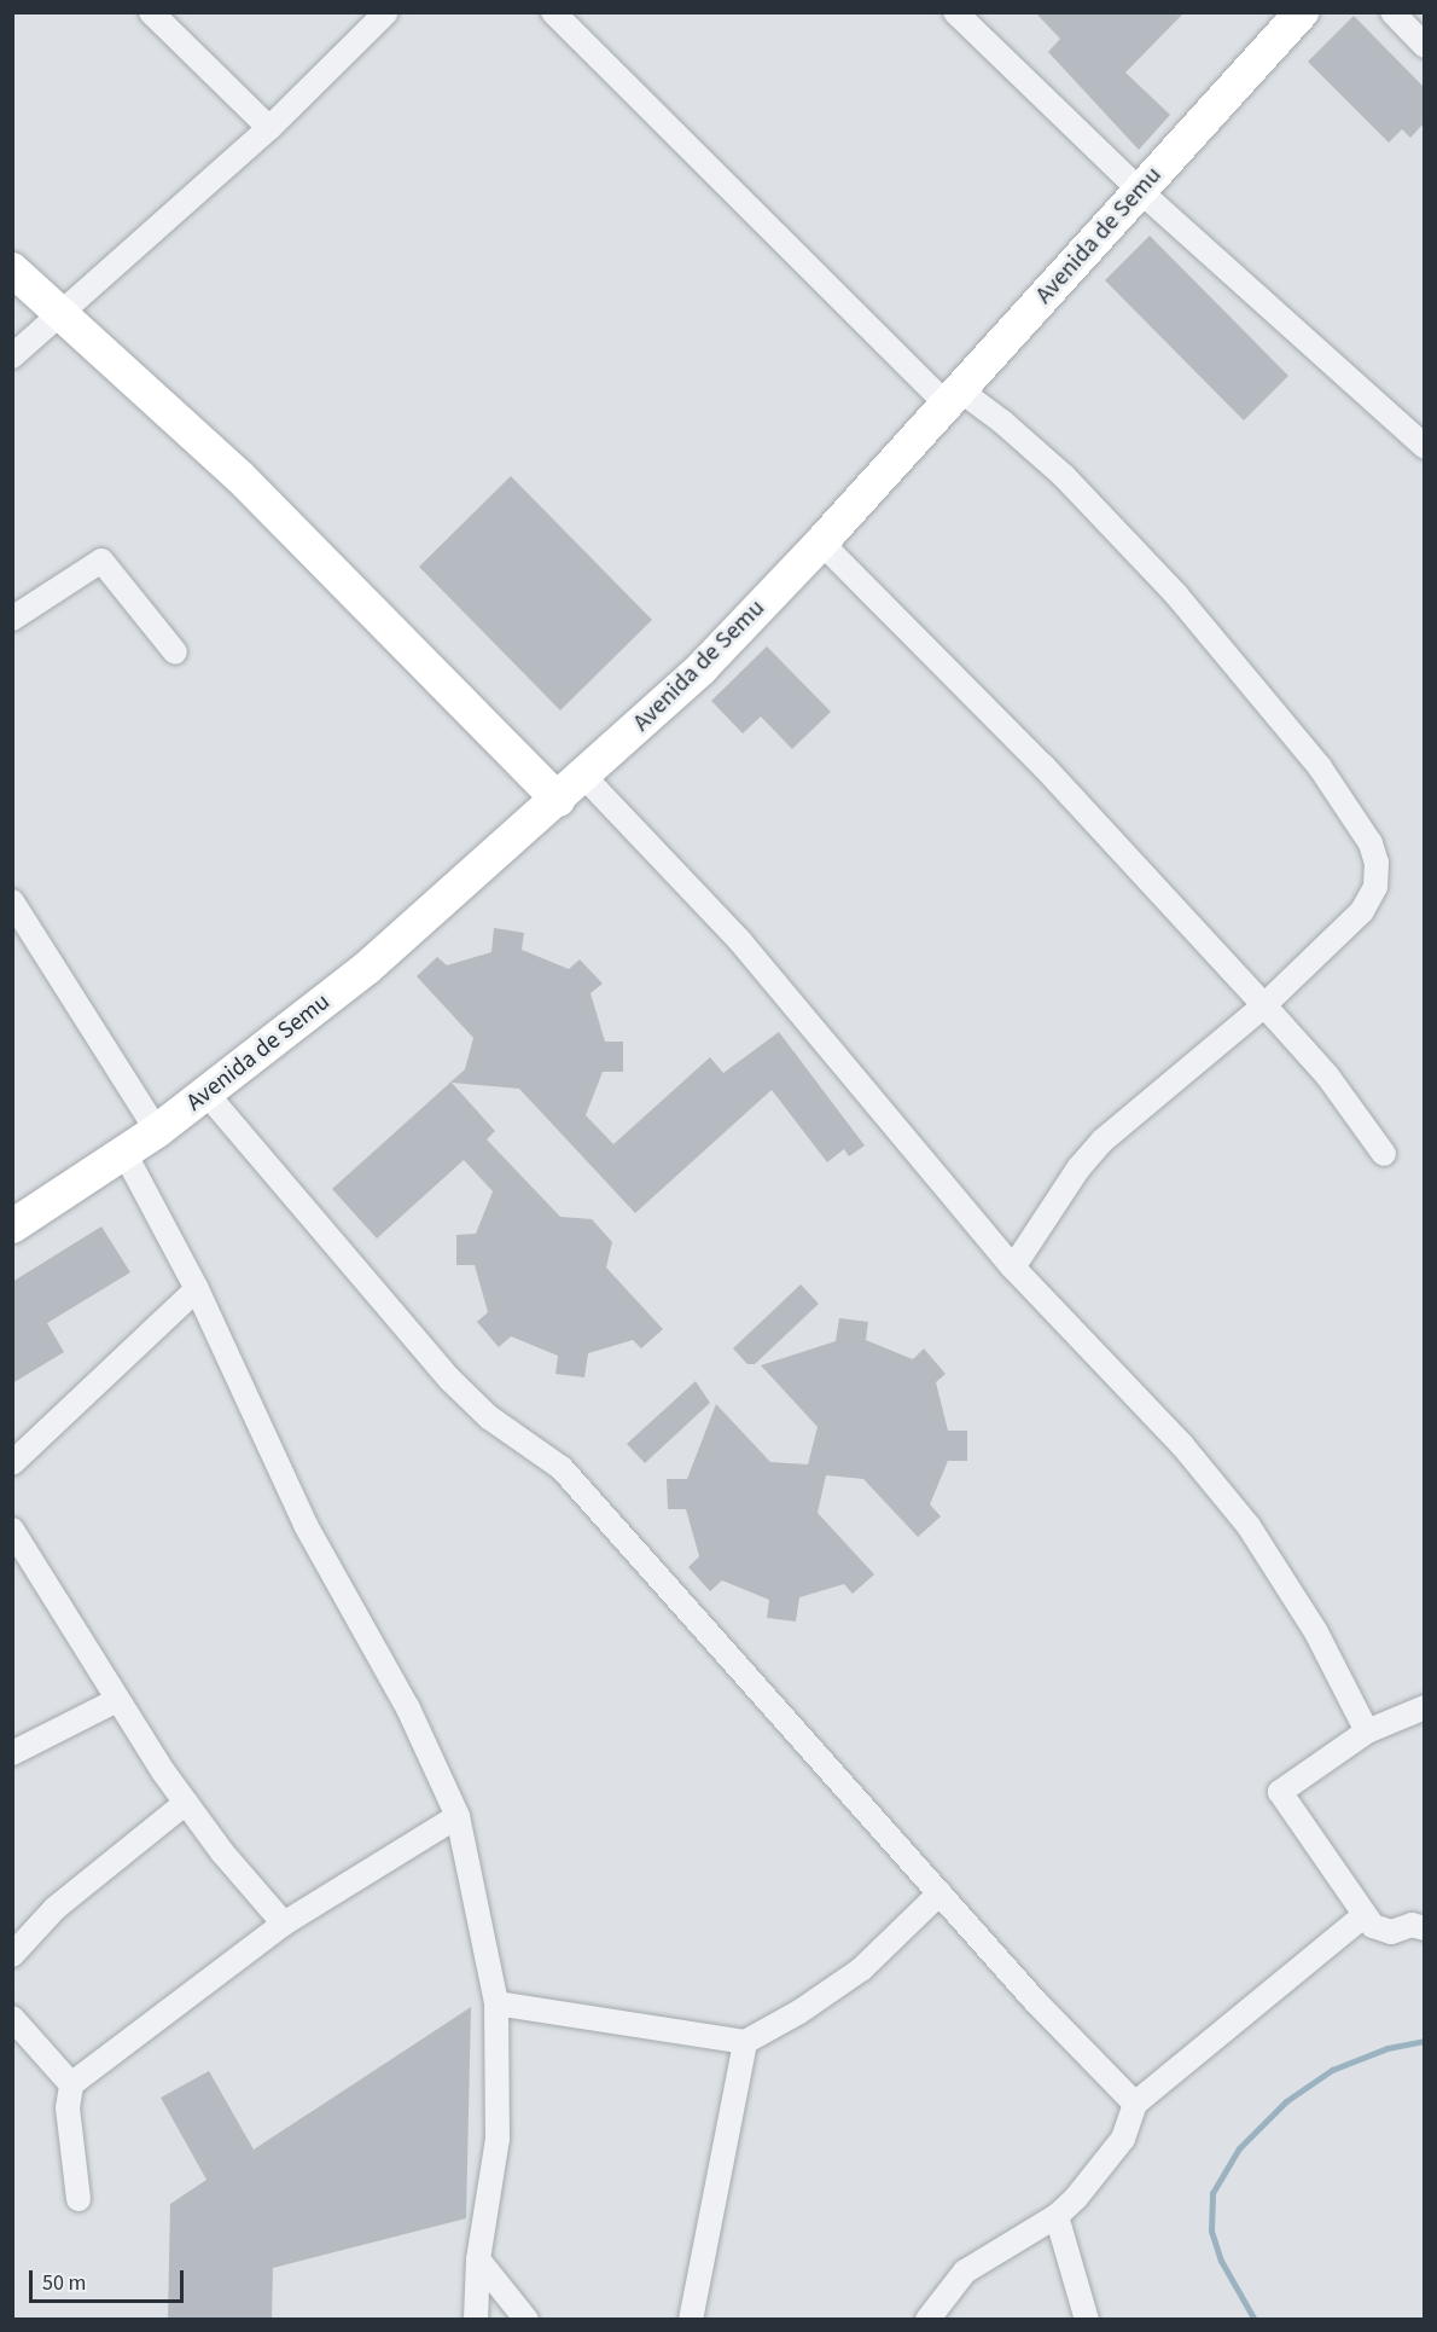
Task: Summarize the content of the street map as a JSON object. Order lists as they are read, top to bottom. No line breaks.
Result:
{"streets":{"main road":["Avenida de Semu"]},"scale_bar":"50 m"}
